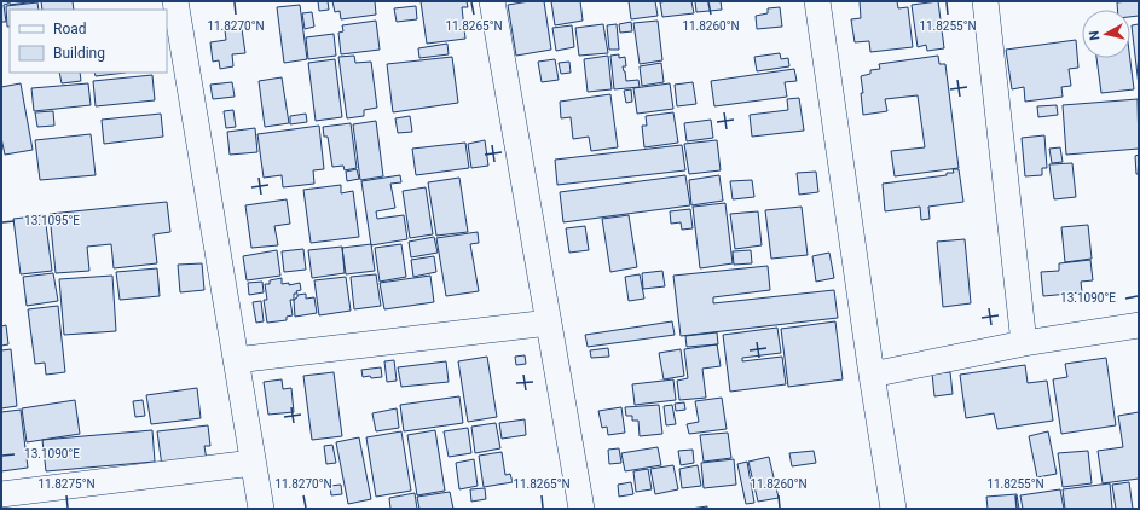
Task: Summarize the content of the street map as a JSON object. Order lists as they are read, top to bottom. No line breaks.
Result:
{"legend":["Road","Building"],"north":"left","coordinates":["11.8270°N","11.8265°N","11.8260°N","11.8255°N","13.1095°E","13.1090°E","11.8275°N"]}
